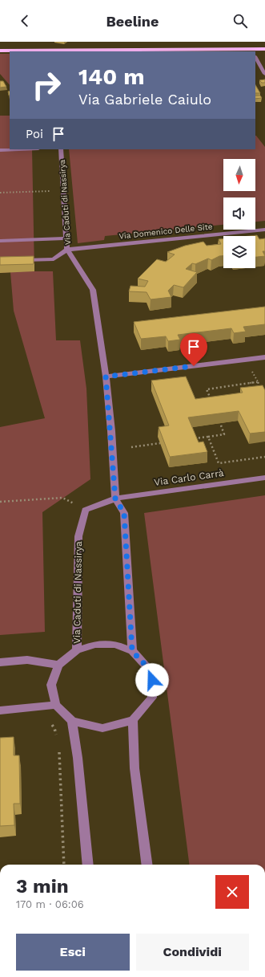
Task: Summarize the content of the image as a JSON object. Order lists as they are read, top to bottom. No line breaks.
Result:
{"streets":{"street":["Via Caduti di Nassirya","Via Domenico Delle Site","Via Carlo Carrà"]},"crossings":[["Via Caduti di Nassirya","Via Domenico Delle Site"],["Via Caduti di Nassirya","Via Carlo Carrà"]],"north":"bottom","page":{"header":"Beeline","turn":["140 m","Via Gabriele Caiulo"],"then":"Poi","heading":["3 min","170 m · 06:06"],"buttons":["Esci","Condividi"]}}
